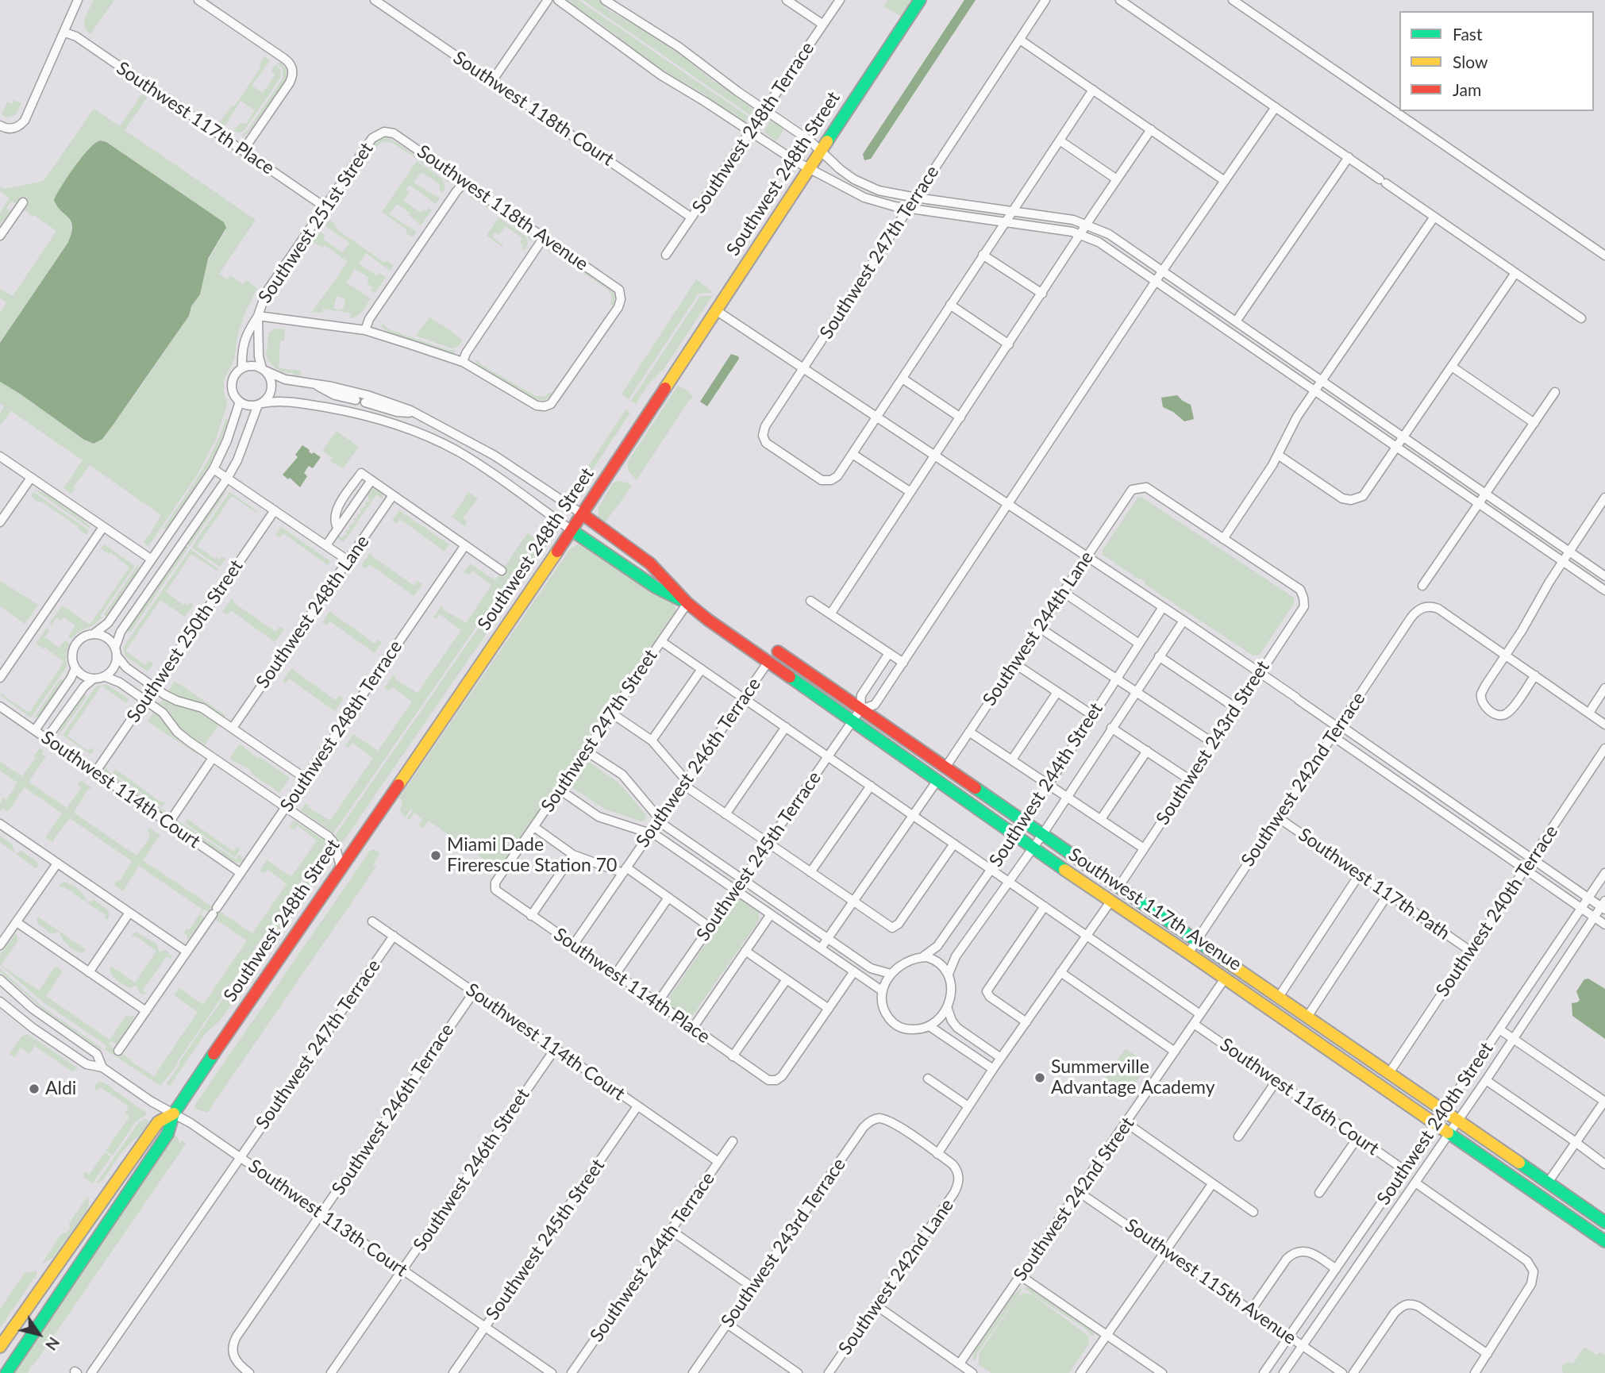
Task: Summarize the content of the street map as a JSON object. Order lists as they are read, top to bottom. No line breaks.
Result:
{"streets":{"street":["Southwest 118th Court","Southwest 117th Place","Southwest 248th Terrace","Southwest 248th Street","Southwest 118th Avenue","Southwest 251st Street","Southwest 247th Terrace","Southwest 248th Lane","Southwest 244th Lane","Southwest 250th Street","Southwest 247th Street","Southwest 243rd Street","Southwest 246th Terrace","Southwest 242nd Terrace","Southwest 244th Street","Southwest 114th Court","Southwest 245th Terrace","Southwest 117th Path","Southwest 117th Avenue","Southwest 240th Terrace","Southwest 114th Place","Southwest 116th Court","Southwest 240th Street","Southwest 246th Street","Southwest 242nd Street","Southwest 113th Court","Southwest 245th Street","Southwest 243rd Terrace","Southwest 244th Terrace","Southwest 242nd Lane","Southwest 115th Avenue"]},"crossings":[["Southwest 118th Court","Southwest 248th Terrace"],["Southwest 117th Place","Southwest 251st Street"],["Southwest 248th Terrace","Southwest 114th Court"],["Southwest 248th Street","Southwest 117th Avenue"],["Southwest 248th Street","Southwest 113th Court"],["Southwest 118th Avenue","Southwest 251st Street"],["Southwest 251st Street","Southwest 117th Avenue"],["Southwest 247th Terrace","Southwest 114th Court"],["Southwest 247th Terrace","Southwest 113th Court"],["Southwest 244th Lane","Southwest 243rd Street"],["Southwest 244th Lane","Southwest 117th Avenue"],["Southwest 250th Street","Southwest 114th Court"],["Southwest 247th Street","Southwest 117th Avenue"],["Southwest 247th Street","Southwest 114th Place"],["Southwest 243rd Street","Southwest 117th Avenue"],["Southwest 246th Terrace","Southwest 114th Court"],["Southwest 246th Terrace","Southwest 117th Avenue"],["Southwest 246th Terrace","Southwest 114th Place"],["Southwest 246th Terrace","Southwest 113th Court"],["Southwest 242nd Terrace","Southwest 117th Path"],["Southwest 242nd Terrace","Southwest 117th Avenue"],["Southwest 244th Street","Southwest 117th Avenue"],["Southwest 114th Court","Southwest 246th Street"],["Southwest 114th Court","Southwest 245th Street"],["Southwest 114th Court","Southwest 244th Terrace"],["Southwest 245th Terrace","Southwest 117th Avenue"],["Southwest 245th Terrace","Southwest 114th Place"],["Southwest 117th Path","Southwest 240th Terrace"],["Southwest 117th Avenue","Southwest 240th Terrace"],["Southwest 117th Avenue","Southwest 240th Street"],["Southwest 117th Avenue","Southwest 242nd Street"],["Southwest 116th Court","Southwest 240th Street"],["Southwest 116th Court","Southwest 242nd Street"],["Southwest 240th Street","Southwest 115th Avenue"],["Southwest 246th Street","Southwest 113th Court"],["Southwest 242nd Street","Southwest 115th Avenue"],["Southwest 113th Court","Southwest 245th Street"],["Southwest 243rd Terrace","Southwest 242nd Lane"]],"places":["Miami Dade Firerescue Station 70","Summerville Advantage Academy","Aldi"],"legend":["Fast","Slow","Jam"],"north":"bottom right"}
